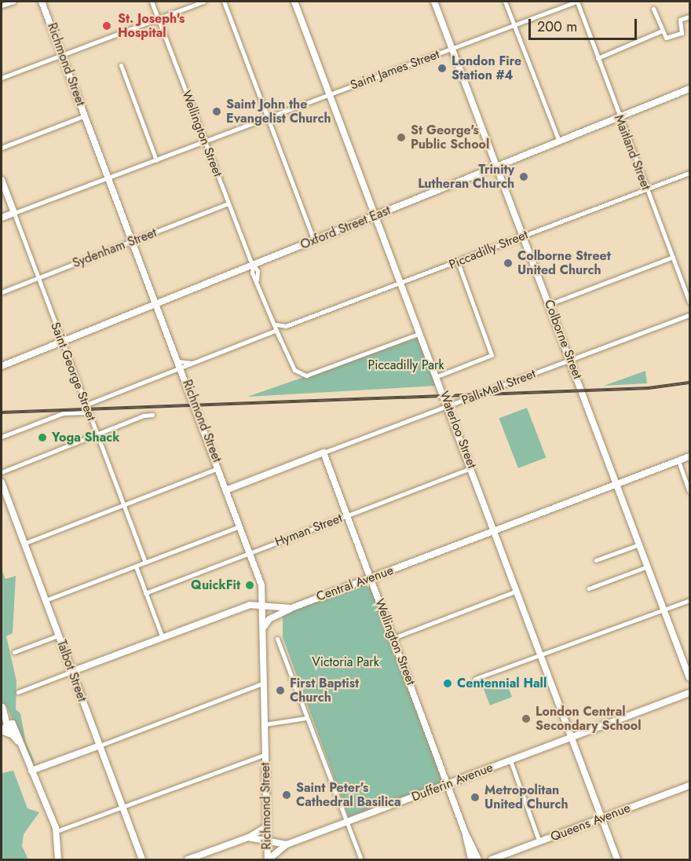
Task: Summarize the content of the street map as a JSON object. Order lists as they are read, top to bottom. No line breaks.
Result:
{"streets":{"street":["Richmond Street","Saint James Street","Wellington Street","Maitland Street","Oxford Street East","Sydenham Street","Piccadilly Street","Colborne Street","Saint George Street","Pall Mall Street","Waterloo Street","Hyman Street","Central Avenue","Talbot Street","Dufferin Avenue","Queens Avenue"]},"crossings":[["Richmond Street","Saint James Street"],["Richmond Street","Oxford Street East"],["Richmond Street","Sydenham Street"],["Richmond Street","Piccadilly Street"],["Richmond Street","Pall Mall Street"],["Richmond Street","Hyman Street"],["Richmond Street","Central Avenue"],["Saint James Street","Wellington Street"],["Saint James Street","Maitland Street"],["Saint James Street","Colborne Street"],["Saint James Street","Saint George Street"],["Saint James Street","Waterloo Street"],["Wellington Street","Oxford Street East"],["Wellington Street","Sydenham Street"],["Wellington Street","Piccadilly Street"],["Wellington Street","Pall Mall Street"],["Wellington Street","Waterloo Street"],["Wellington Street","Hyman Street"],["Wellington Street","Central Avenue"],["Wellington Street","Dufferin Avenue"],["Maitland Street","Oxford Street East"],["Maitland Street","Piccadilly Street"],["Oxford Street East","Colborne Street"],["Oxford Street East","Saint George Street"],["Oxford Street East","Waterloo Street"],["Sydenham Street","Saint George Street"],["Piccadilly Street","Colborne Street"],["Piccadilly Street","Saint George Street"],["Piccadilly Street","Waterloo Street"],["Colborne Street","Pall Mall Street"],["Colborne Street","Central Avenue"],["Pall Mall Street","Waterloo Street"],["Waterloo Street","Hyman Street"],["Waterloo Street","Central Avenue"],["Waterloo Street","Dufferin Avenue"],["Waterloo Street","Queens Avenue"],["Central Avenue","Talbot Street"]],"parks":["Piccadilly Park","Victoria Park"],"places":["St. Joseph's Hospital","London Fire Station #4","Saint John the Evangelist Church","St George's Public School","Trinity Lutheran Church","Colborne Street United Church","Yoga Shack","QuickFit","Centennial Hall","First Baptist Church","London Central Secondary School","Saint Peter's Cathedral Basilica","Metropolitan United Church"],"scale_bar":"200 m"}
